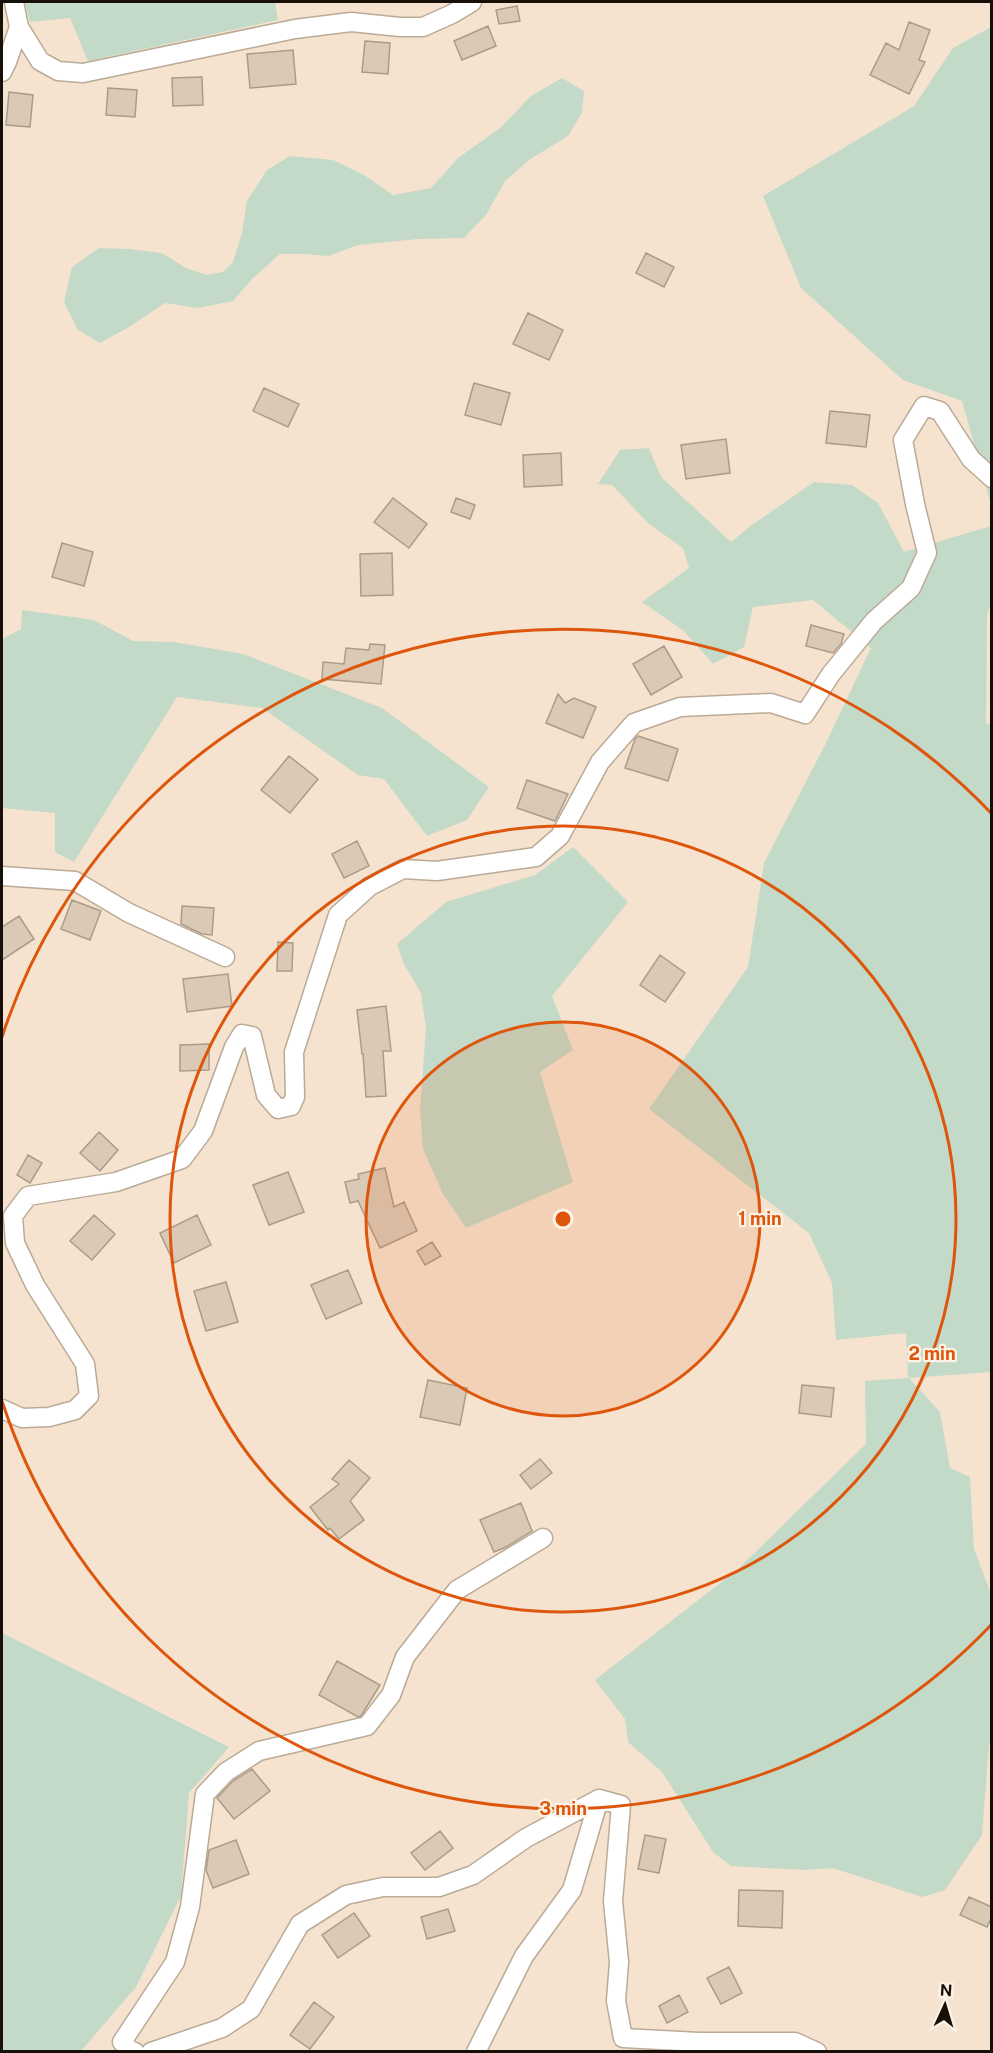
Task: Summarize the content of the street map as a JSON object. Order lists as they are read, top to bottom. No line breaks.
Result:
{"north":"top","rings":["1 min","2 min","3 min"]}
